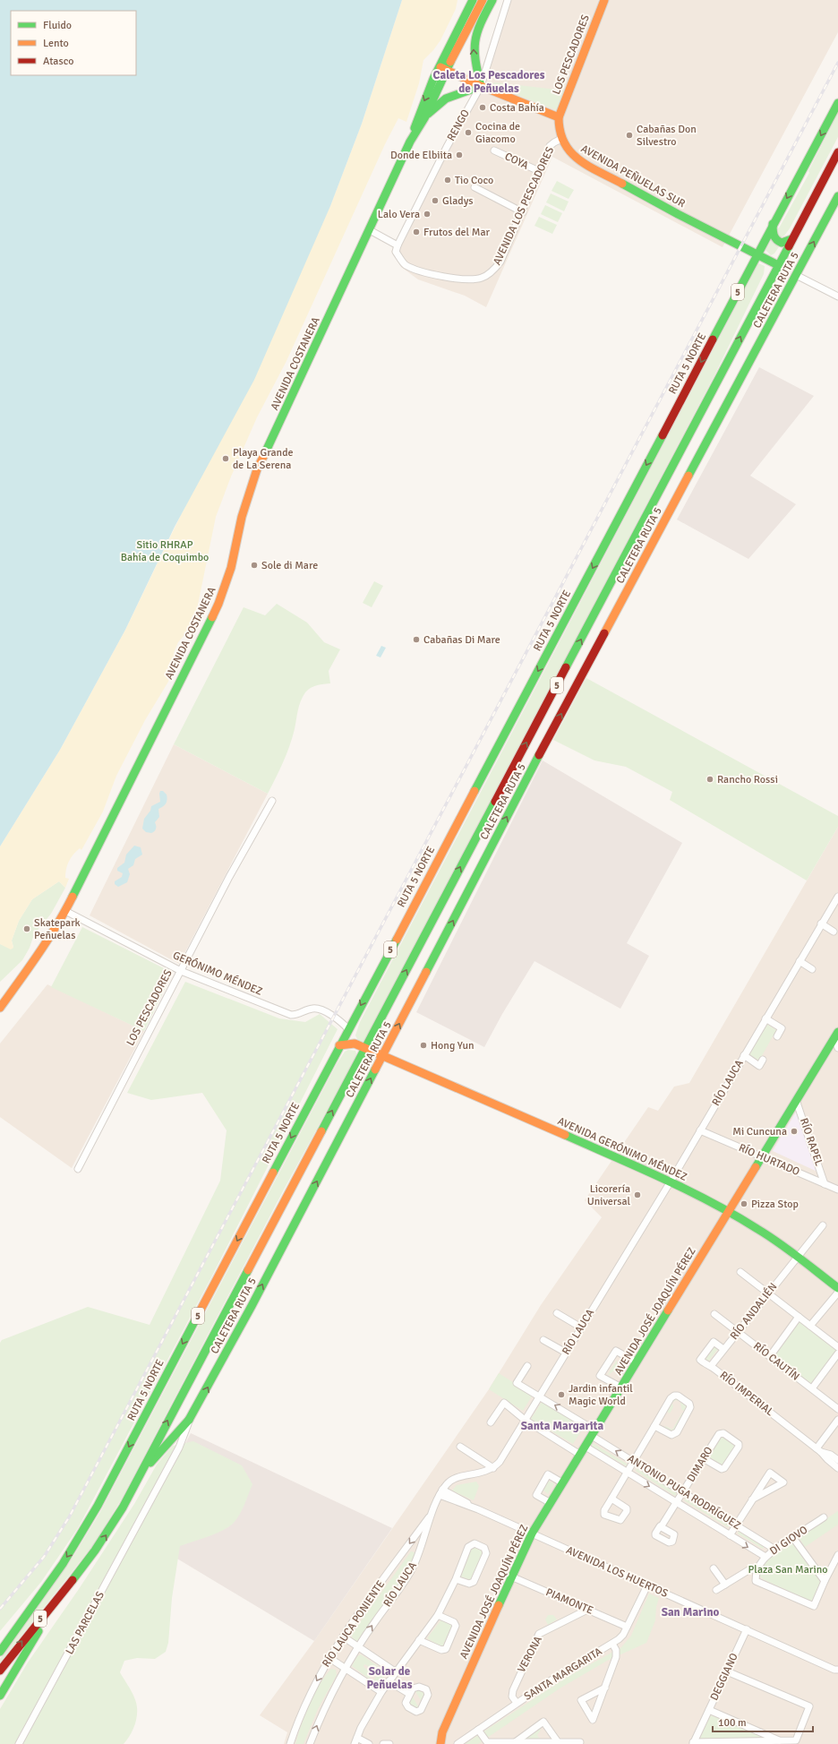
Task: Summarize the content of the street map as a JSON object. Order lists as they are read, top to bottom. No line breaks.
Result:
{"streets":{"main road":["LOS PESCADORES","AVENIDA PEÑUELAS SUR","CALETERA RUTA 5","5","AVENIDA COSTANERA","RUTA 5 NORTE","GERÓNIMO MÉNDEZ","AVENIDA GERÓNIMO MÉNDEZ","AVENIDA JOSÉ JOAQUÍN PÉREZ"],"street":["RENGO","COYA","AVENIDA LOS PESCADORES","RÍO LAUCA","RÍO RAPEL","RÍO HURTADO","RÍO ANDALIÉN","RÍO CAUTÍN","RÍO IMPERIAL","DIMARO","ANTONIO PUGA RODRÍGUEZ","DI GIOVO","AVENIDA LOS HUERTOS","PIAMONTE","LAS PARCELAS","RÍO LAUCA PONIENTE","VERONA","SANTA MARGARITA","DEGGIANO"]},"crossings":[["LOS PESCADORES","AVENIDA PEÑUELAS SUR"],["LOS PESCADORES","GERÓNIMO MÉNDEZ"],["RENGO","AVENIDA LOS PESCADORES"],["COYA","AVENIDA LOS PESCADORES"],["AVENIDA PEÑUELAS SUR","AVENIDA LOS PESCADORES"],["AVENIDA PEÑUELAS SUR","5"],["AVENIDA PEÑUELAS SUR","RUTA 5 NORTE"],["CALETERA RUTA 5","5"],["CALETERA RUTA 5","AVENIDA GERÓNIMO MÉNDEZ"],["CALETERA RUTA 5","LAS PARCELAS"],["AVENIDA COSTANERA","GERÓNIMO MÉNDEZ"],["RUTA 5 NORTE","GERÓNIMO MÉNDEZ"],["RÍO LAUCA","AVENIDA GERÓNIMO MÉNDEZ"],["RÍO LAUCA","RÍO HURTADO"],["RÍO LAUCA","ANTONIO PUGA RODRÍGUEZ"],["RÍO LAUCA","AVENIDA LOS HUERTOS"],["RÍO LAUCA","RÍO LAUCA PONIENTE"],["RÍO RAPEL","RÍO HURTADO"],["RÍO RAPEL","AVENIDA JOSÉ JOAQUÍN PÉREZ"],["AVENIDA GERÓNIMO MÉNDEZ","AVENIDA JOSÉ JOAQUÍN PÉREZ"],["AVENIDA GERÓNIMO MÉNDEZ","RÍO ANDALIÉN"],["RÍO HURTADO","AVENIDA JOSÉ JOAQUÍN PÉREZ"],["AVENIDA JOSÉ JOAQUÍN PÉREZ","ANTONIO PUGA RODRÍGUEZ"],["AVENIDA JOSÉ JOAQUÍN PÉREZ","AVENIDA LOS HUERTOS"],["AVENIDA JOSÉ JOAQUÍN PÉREZ","PIAMONTE"],["RÍO ANDALIÉN","RÍO CAUTÍN"],["RÍO ANDALIÉN","RÍO IMPERIAL"],["DIMARO","ANTONIO PUGA RODRÍGUEZ"],["ANTONIO PUGA RODRÍGUEZ","DI GIOVO"],["AVENIDA LOS HUERTOS","SANTA MARGARITA"],["AVENIDA LOS HUERTOS","DEGGIANO"],["PIAMONTE","VERONA"],["PIAMONTE","SANTA MARGARITA"],["VERONA","SANTA MARGARITA"]],"one_way":["RÍO LAUCA PONIENTE"],"districts":["Caleta Los Pescadores de Peñuelas","Santa Margarita","San Marino","Solar de Peñuelas"],"parks":["Sitio RHRAP Bahía de Coquimbo","Plaza San Marino"],"places":["Costa Bahía","Cocina de Giacomo","Cabañas Don Silvestro","Donde Elbiita","Tio Coco","Gladys","Lalo Vera","Frutos del Mar","Playa Grande de La Serena","Sole di Mare","Cabañas Di Mare","Rancho Rossi","Skatepark Peñuelas","Hong Yun","Mi Cuncuna","Licorería Universal","Pizza Stop","Jardin infantil Magic World"],"legend":["Fluido","Lento","Atasco"],"scale_bar":"100 m"}
